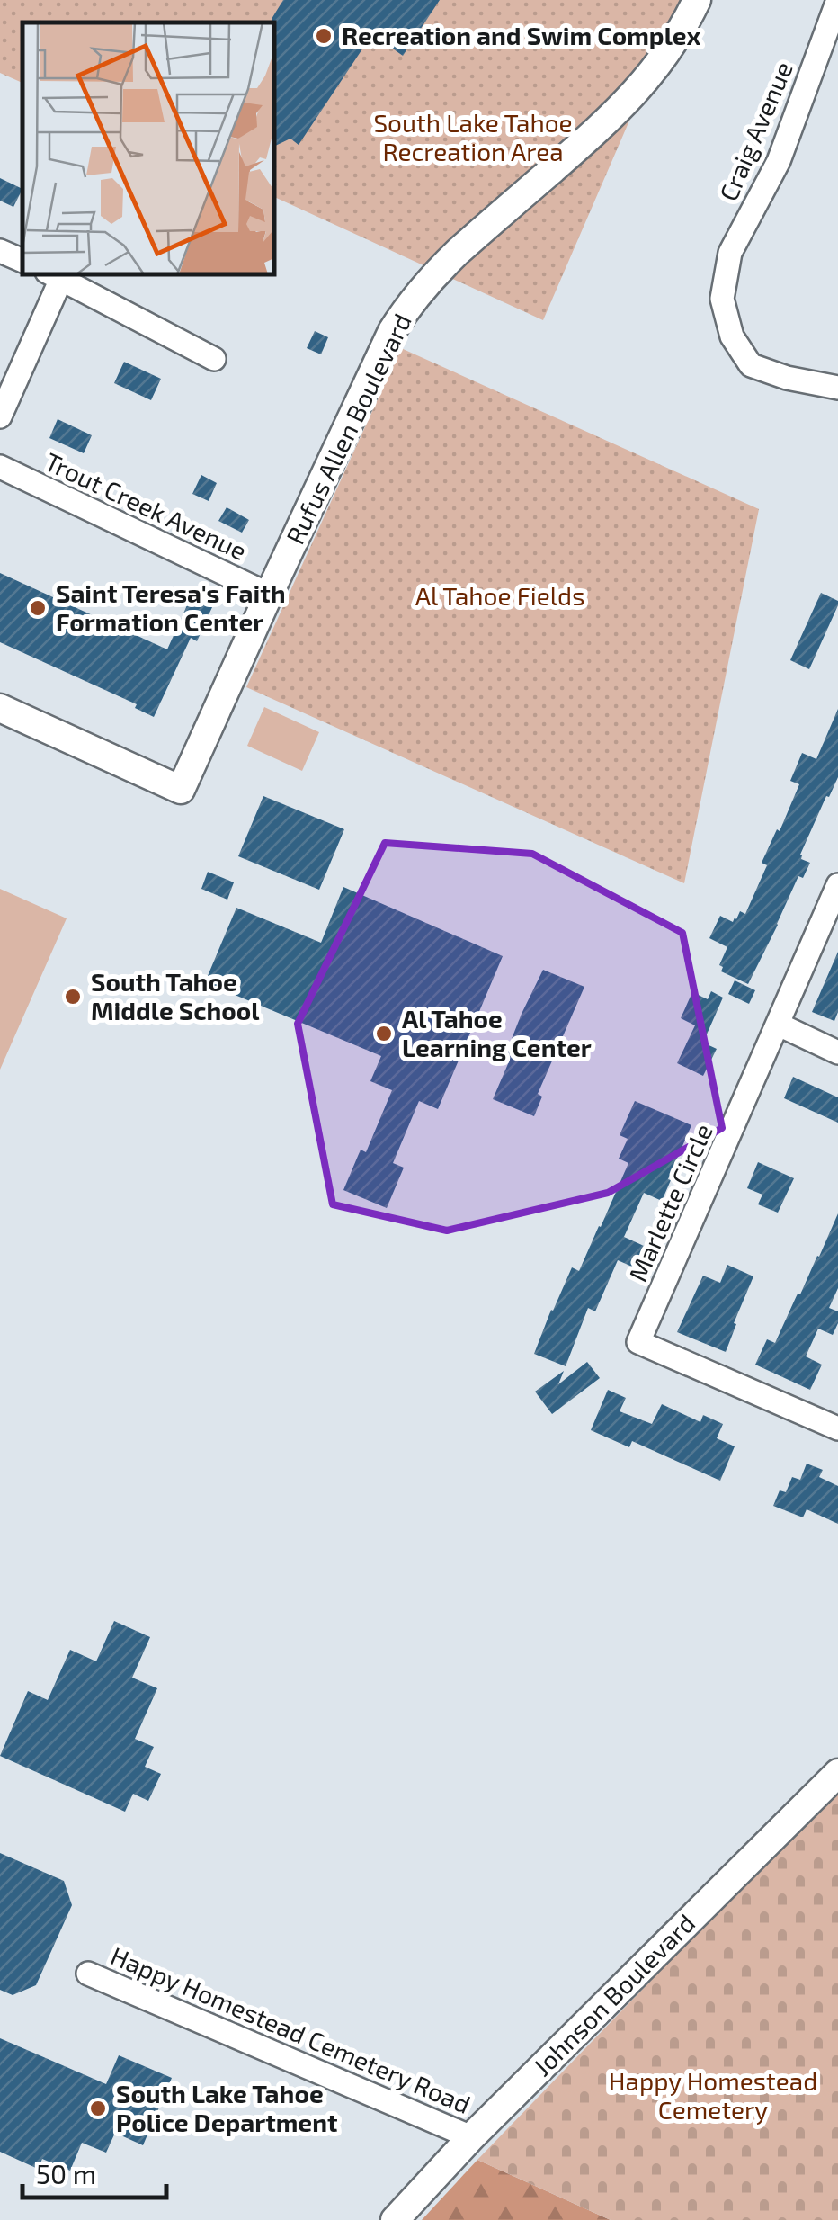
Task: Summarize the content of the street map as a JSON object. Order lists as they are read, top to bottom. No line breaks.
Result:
{"streets":{"street":["Craig Avenue","Rufus Allen Boulevard","Trout Creek Avenue","Marlette Circle","Johnson Boulevard","Happy Homestead Cemetery Road"]},"crossings":[["Rufus Allen Boulevard","Trout Creek Avenue"],["Johnson Boulevard","Happy Homestead Cemetery Road"]],"parks":["South Lake Tahoe Recreation Area","Al Tahoe Fields","Happy Homestead Cemetery"],"places":["Recreation and Swim Complex","Saint Teresa's Faith Formation Center","South Tahoe Middle School","Al Tahoe Learning Center","South Lake Tahoe Police Department"],"scale_bar":"50 m"}
